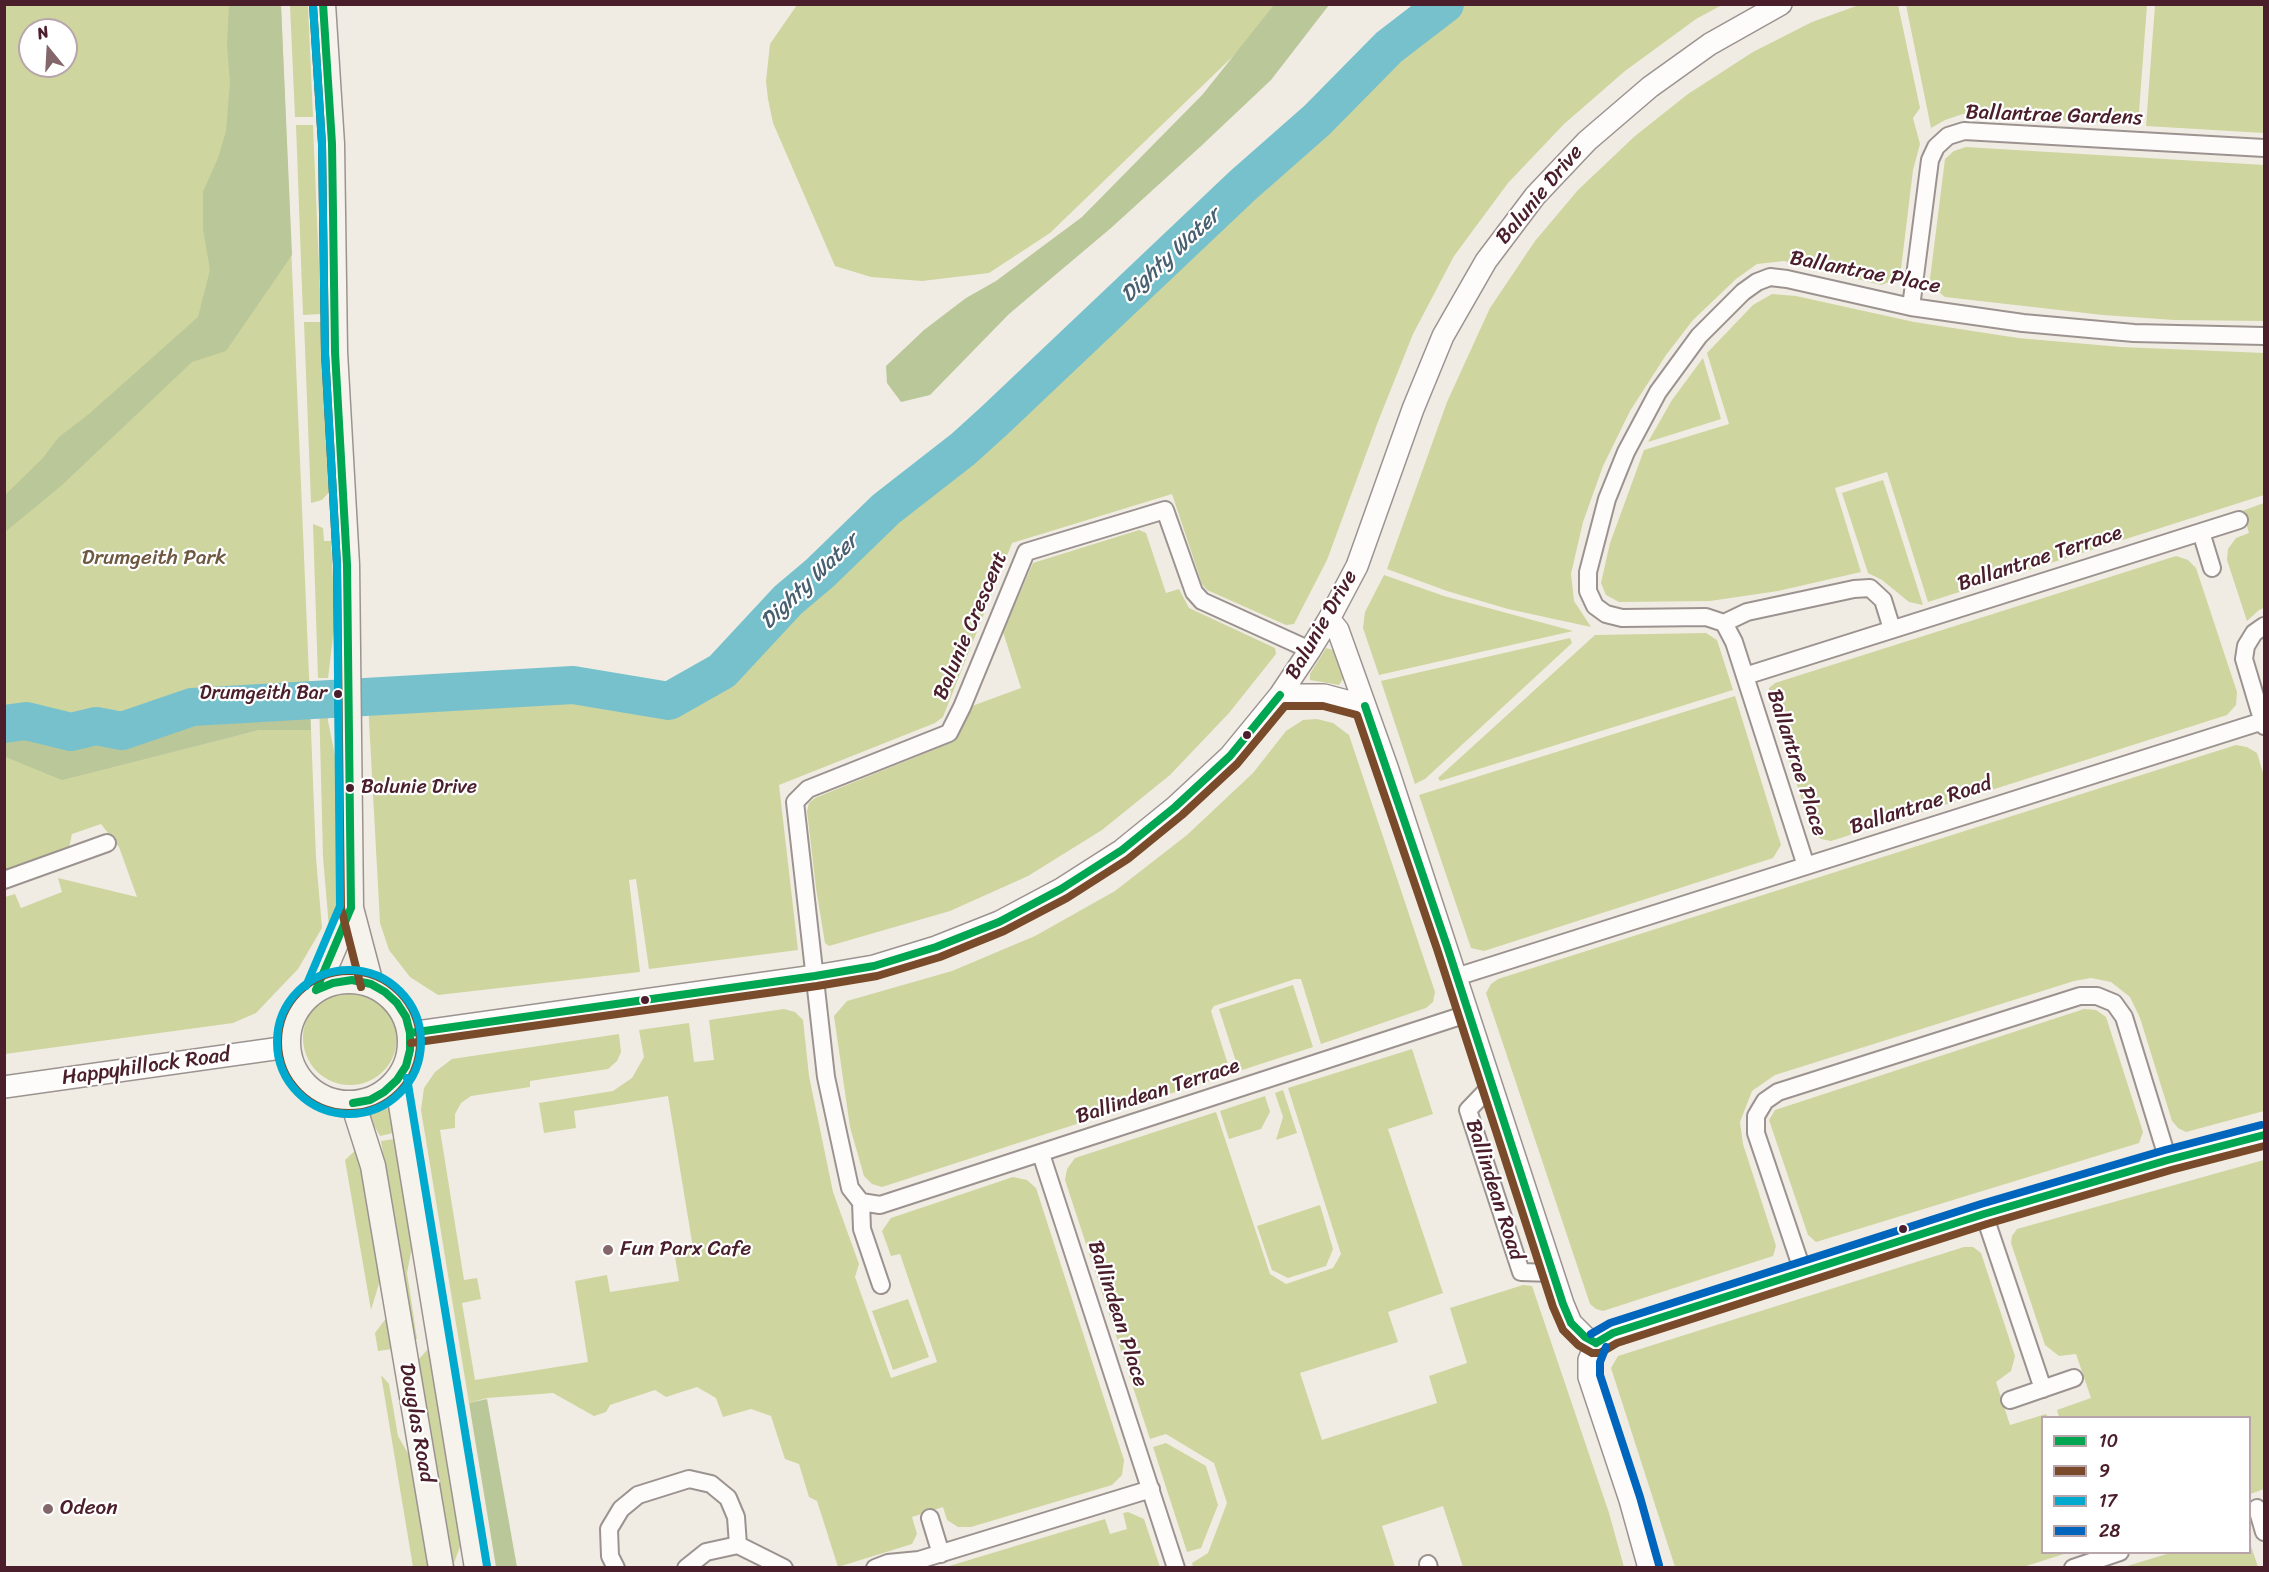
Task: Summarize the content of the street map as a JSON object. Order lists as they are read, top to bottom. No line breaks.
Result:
{"streets":{"main road":["Douglas Road"],"street":["Ballantrae Gardens","Balunie Drive","Ballantrae Place","Ballantrae Terrace","Balunie Crescent","Ballantrae Road","Happyhillock Road","Ballindean Terrace","Ballindean Road","Ballindean Place"]},"crossings":[["Ballantrae Gardens","Ballantrae Place"],["Balunie Drive","Balunie Crescent"],["Balunie Drive","Happyhillock Road"],["Balunie Drive","Ballindean Road"],["Balunie Drive","Douglas Road"],["Ballantrae Place","Ballantrae Terrace"],["Ballantrae Place","Ballantrae Road"],["Ballantrae Road","Ballindean Road"],["Happyhillock Road","Douglas Road"],["Ballindean Terrace","Ballindean Road"],["Ballindean Terrace","Ballindean Place"]],"water":["Dighty Water"],"parks":["Drumgeith Park"],"places":["Drumgeith Bar","Balunie Drive","Fun Parx Cafe","Odeon"],"lines":["transit line 10","transit line 9","transit line 17","transit line 28"],"legend":["10","9","17","28"],"north":"top"}
